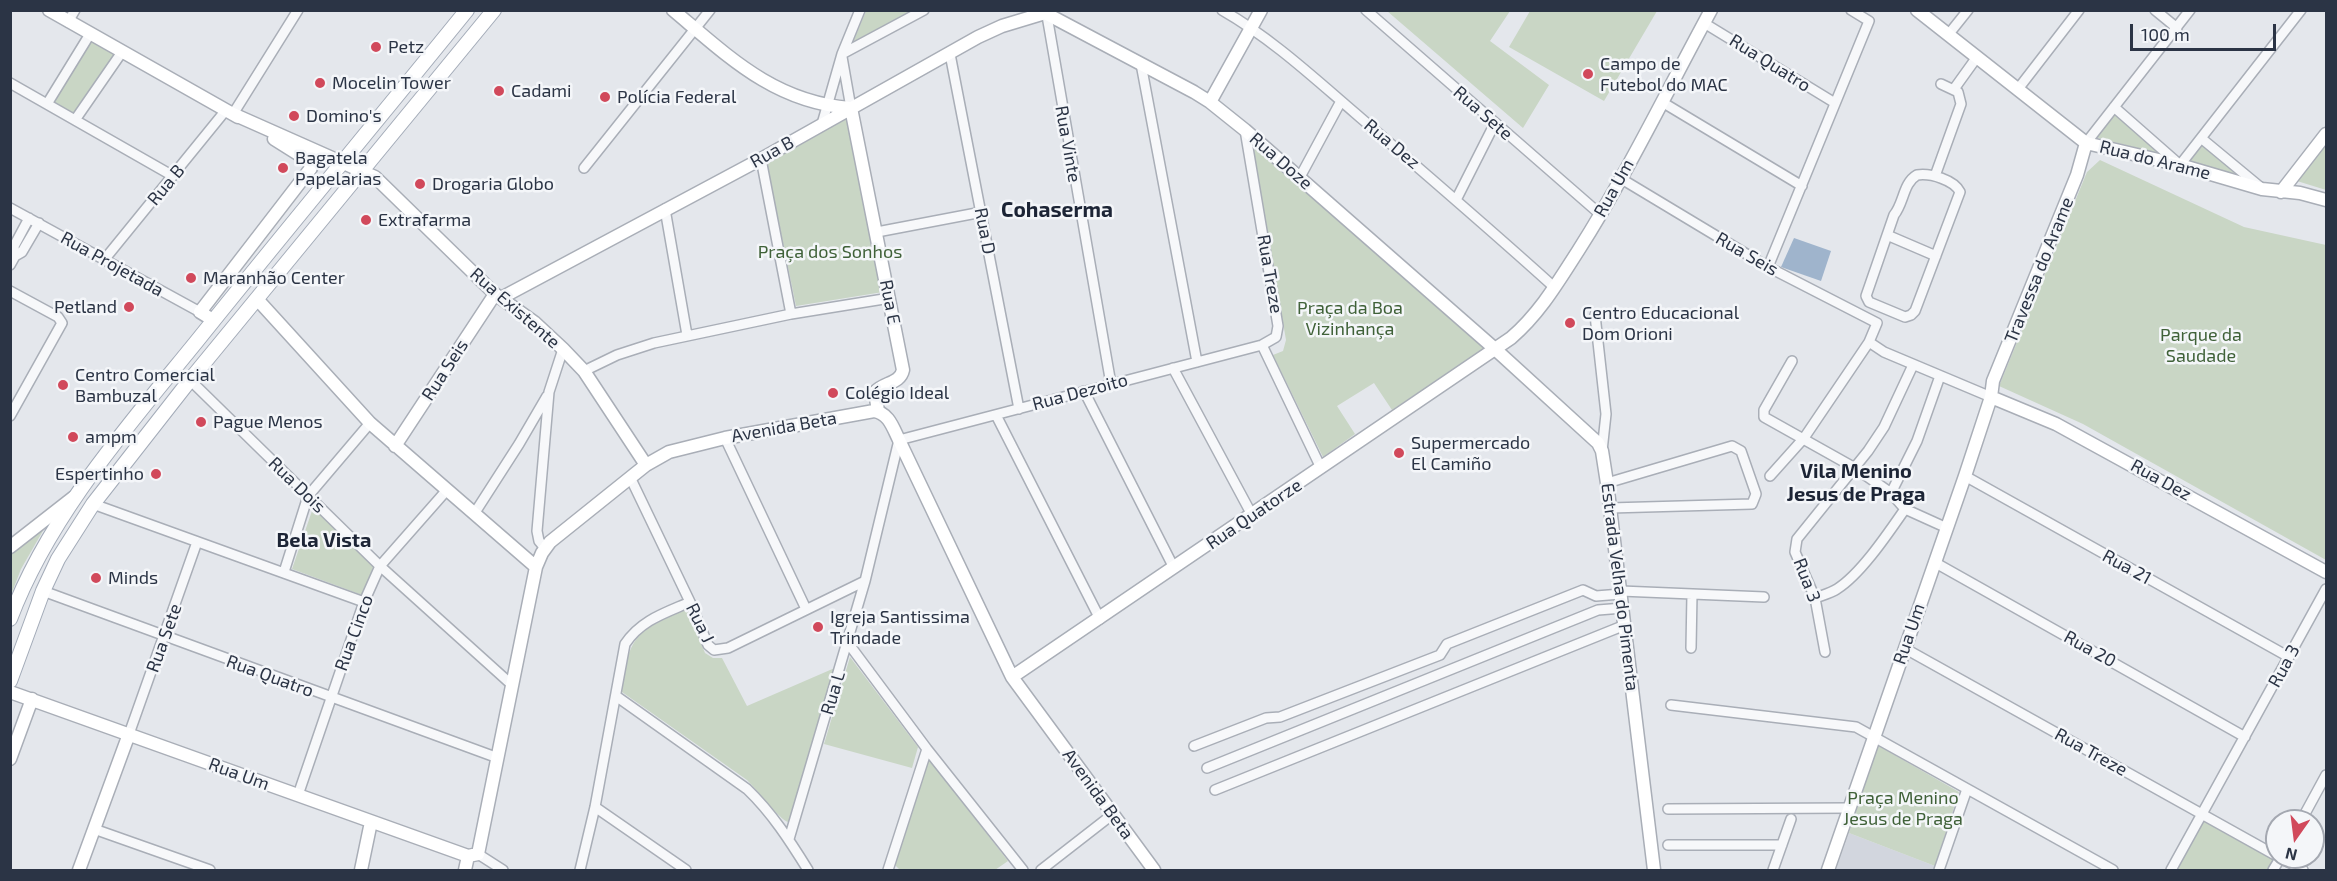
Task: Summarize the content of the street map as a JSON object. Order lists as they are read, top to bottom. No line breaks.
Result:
{"streets":{"street":["Rua Quatro","Rua Sete","Rua Vinte","Rua Dez","Rua B","Rua do Arame","Rua Doze","Rua Um","Rua D","Rua Seis","Rua Projetada","Travessa do Arame","Rua Treze","Rua E","Rua Existente","Rua Dezoito","Avenida Beta","Rua Dois","Rua Quatorze","Rua 21","Rua 3","Estrada Velha do Pimenta","Rua J","Rua Cinco","Rua 20","Rua L"]},"crossings":[["Rua Quatro","Rua Sete"],["Rua Quatro","Rua Um"],["Rua Quatro","Avenida Beta"],["Rua Quatro","Rua Cinco"],["Rua Sete","Rua Um"],["Rua Vinte","Rua B"],["Rua Vinte","Rua Doze"],["Rua Vinte","Rua Dezoito"],["Rua Dez","Rua Um"],["Rua Dez","Travessa do Arame"],["Rua B","Rua Doze"],["Rua B","Rua D"],["Rua B","Rua Seis"],["Rua B","Rua Projetada"],["Rua B","Rua E"],["Rua B","Rua Existente"],["Rua do Arame","Travessa do Arame"],["Rua Doze","Rua Um"],["Rua Doze","Rua Treze"],["Rua Doze","Rua Quatorze"],["Rua Um","Rua Seis"],["Rua Um","Travessa do Arame"],["Rua Um","Rua Treze"],["Rua Um","Avenida Beta"],["Rua Um","Rua Quatorze"],["Rua Um","Rua 21"],["Rua Um","Rua Cinco"],["Rua Um","Rua 20"],["Rua D","Rua Dezoito"],["Rua Seis","Rua Existente"],["Rua Treze","Rua Dezoito"],["Rua Treze","Rua 3"],["Rua E","Avenida Beta"],["Rua Existente","Avenida Beta"],["Rua Dezoito","Avenida Beta"],["Rua Dezoito","Rua L"],["Avenida Beta","Rua Dois"],["Avenida Beta","Rua Quatorze"],["Avenida Beta","Rua J"],["Avenida Beta","Rua L"],["Rua Dois","Rua Cinco"],["Rua 21","Rua 3"],["Rua 3","Rua 20"],["Rua J","Rua L"]],"districts":["Cohaserma","Vila Menino Jesus de Praga","Bela Vista"],"parks":["Praça dos Sonhos","Praça da Boa Vizinhança","Parque da Saudade","Praça Menino Jesus de Praga"],"places":["Petz","Campo de Futebol do MAC","Mocelin Tower","Cadami","Polícia Federal","Domino's","Bagatela Papelarias","Drogaria Globo","Extrafarma","Maranhão Center","Petland","Centro Educacional Dom Orioni","Centro Comercial Bambuzal","Colégio Ideal","Pague Menos","ampm","Supermercado El Camiño","Espertinho","Minds","Igreja Santissima Trindade"],"scale_bar":"100 m","north":"bottom"}
